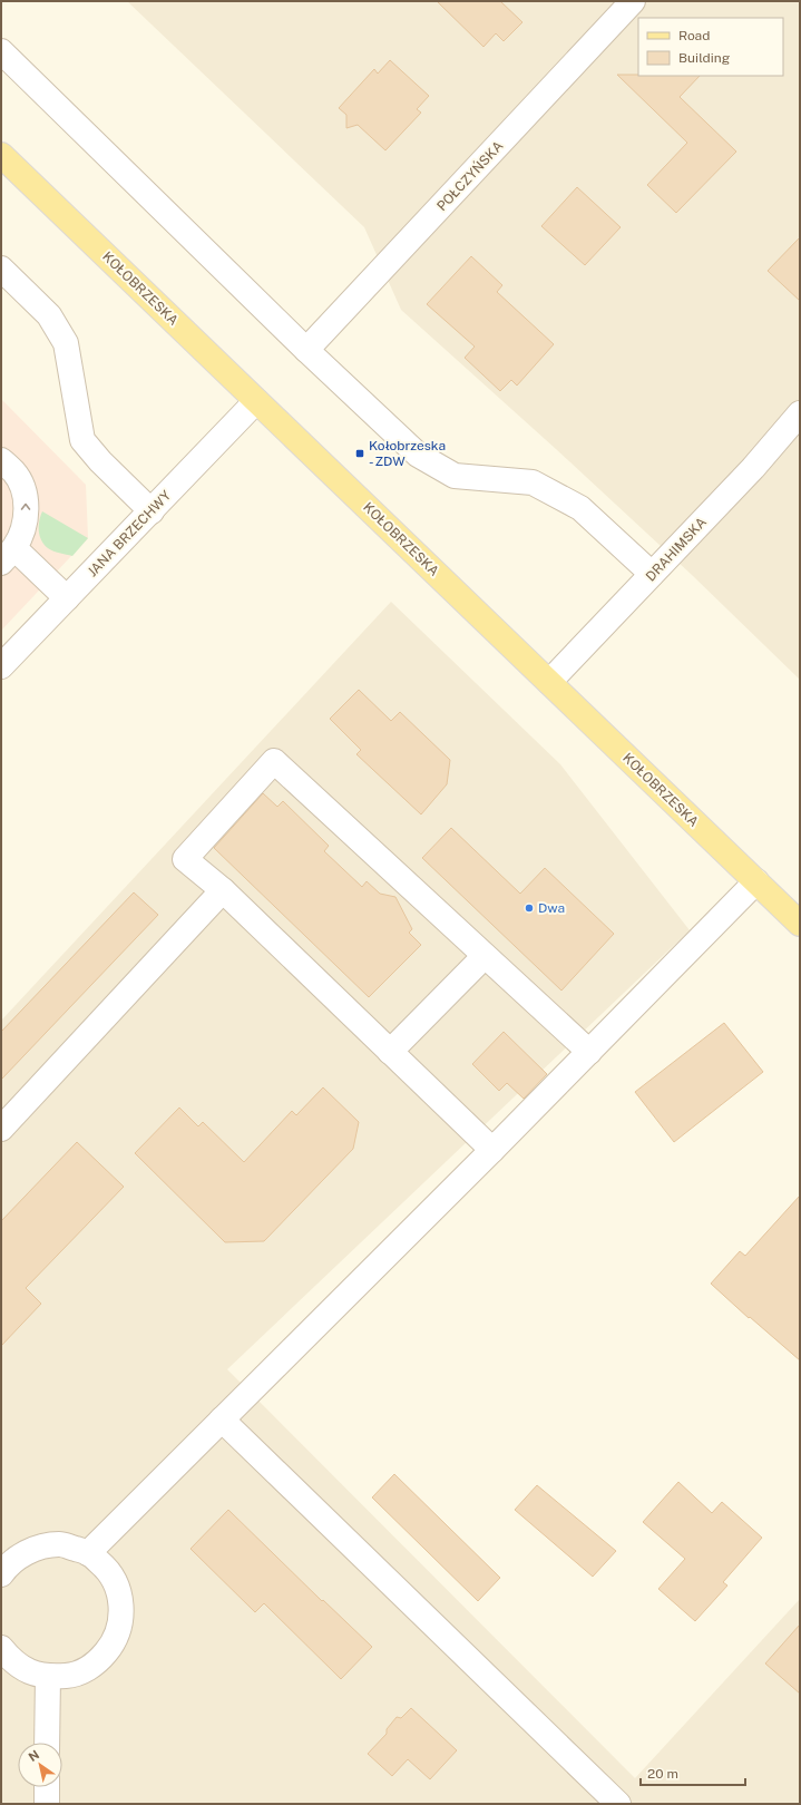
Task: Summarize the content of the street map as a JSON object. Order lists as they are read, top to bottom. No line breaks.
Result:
{"streets":{"main road":["KOŁOBRZESKA"],"street":["POŁCZYŃSKA","JANA BRZECHWY","DRAHIMSKA"]},"crossings":[["KOŁOBRZESKA","JANA BRZECHWY"],["KOŁOBRZESKA","DRAHIMSKA"]],"places":{"transit":["Kołobrzeska - ZDW"],"other":["Dwa"]},"legend":["Road","Building"],"scale_bar":"20 m","north":"top left"}
